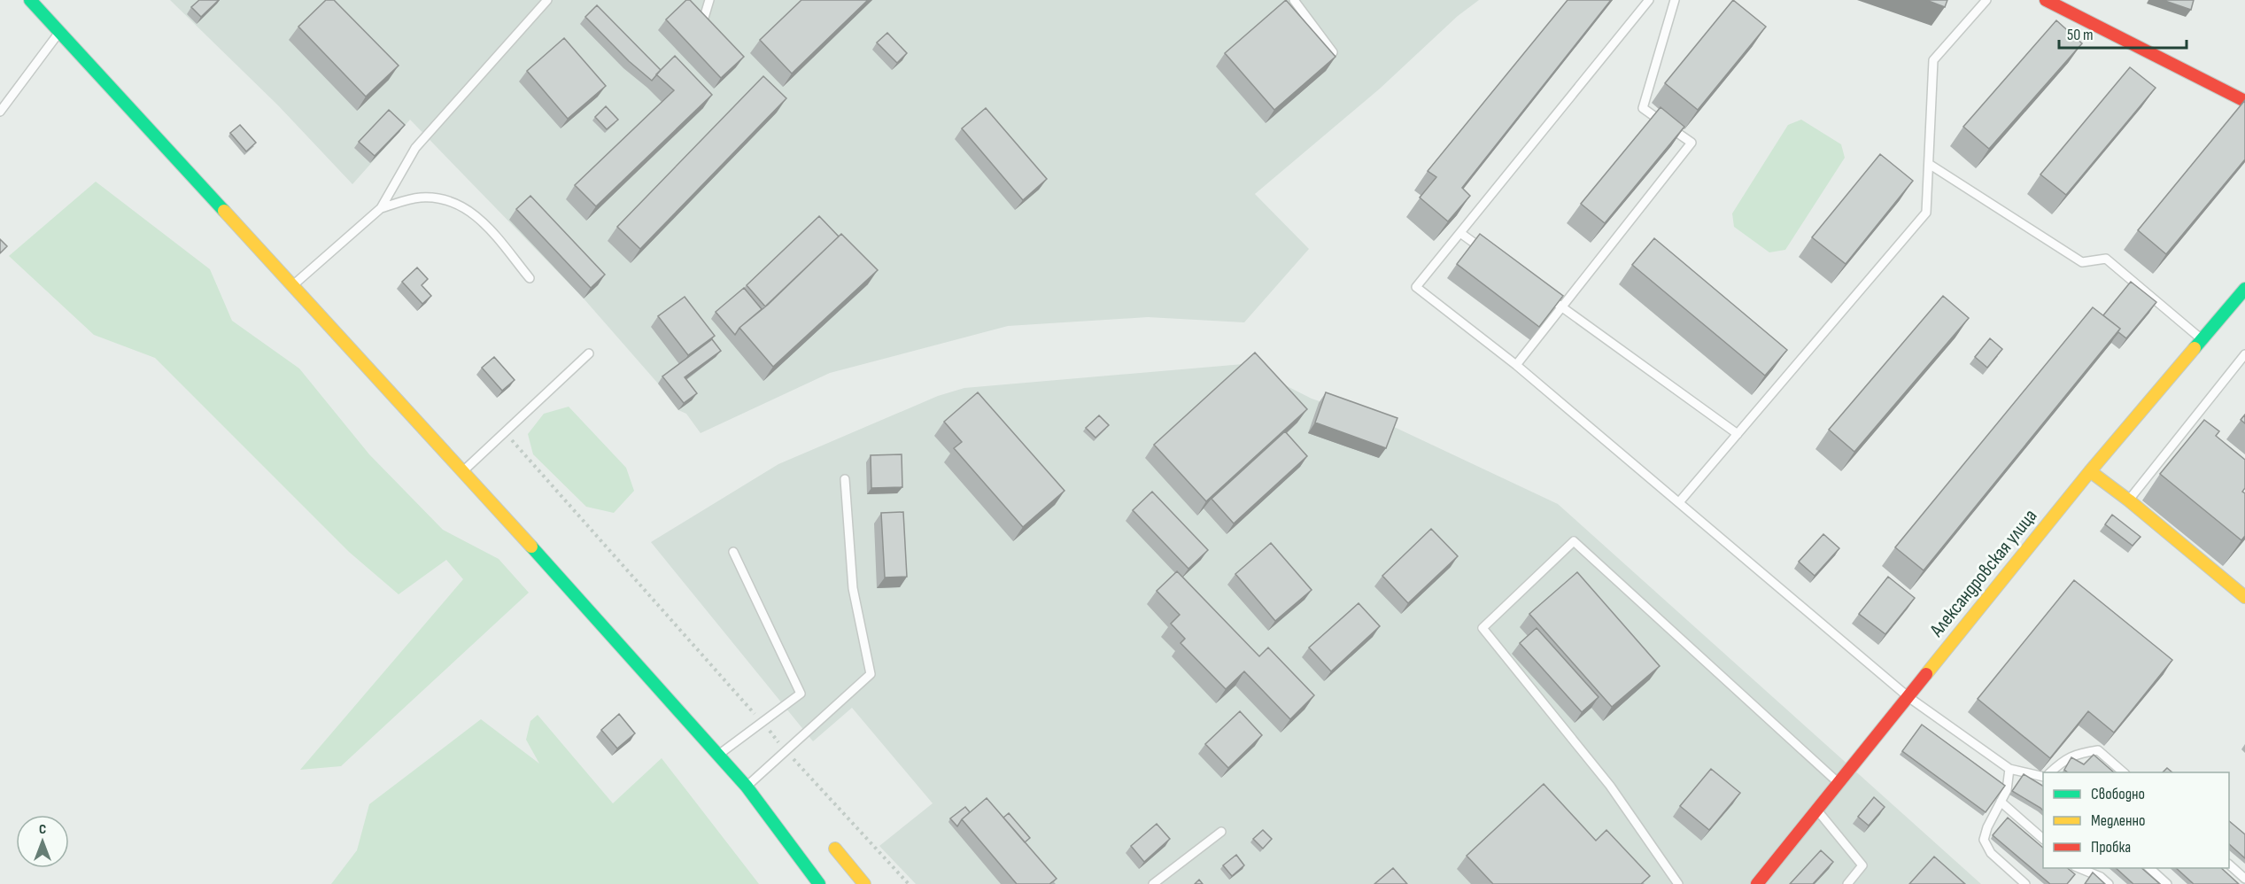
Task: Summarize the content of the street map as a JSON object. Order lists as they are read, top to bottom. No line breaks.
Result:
{"streets":{"street":["Александровская улица"]},"legend":["Свободно","Медленно","Пробка"],"scale_bar":"50 m","north":"top"}
